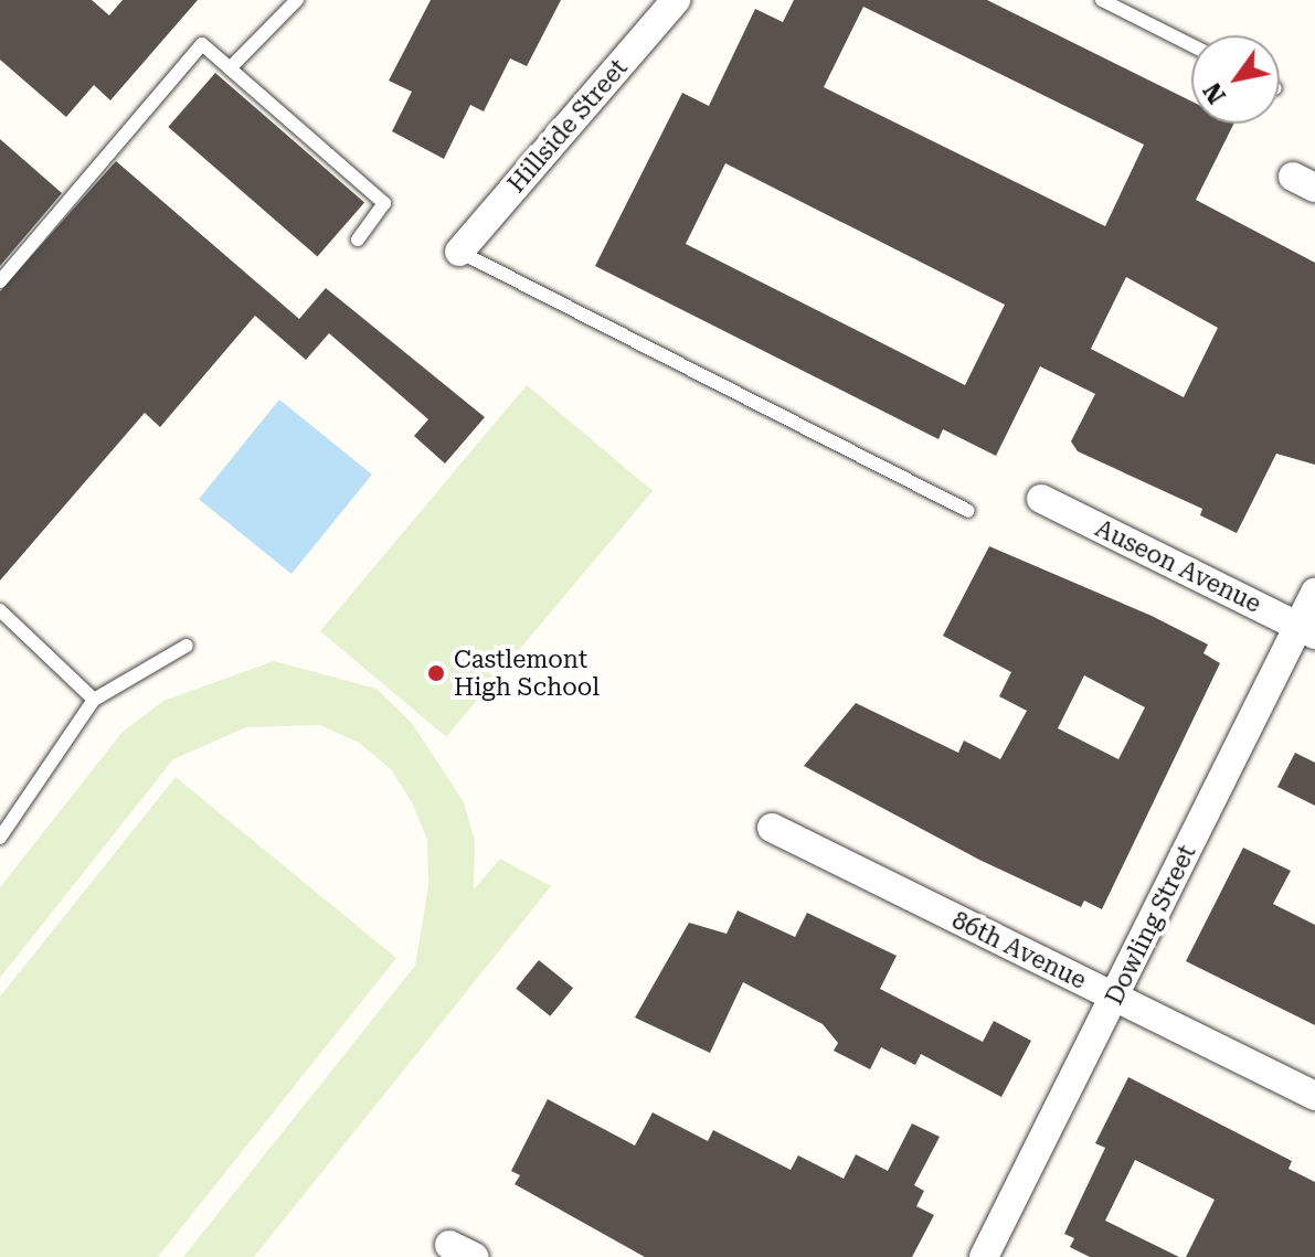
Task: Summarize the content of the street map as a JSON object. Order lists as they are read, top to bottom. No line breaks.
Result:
{"streets":{"street":["Hillside Street","Auseon Avenue","Dowling Street","86th Avenue"]},"crossings":[["Auseon Avenue","Dowling Street"],["Dowling Street","86th Avenue"]],"places":["Castlemont High School"],"north":"bottom left"}
